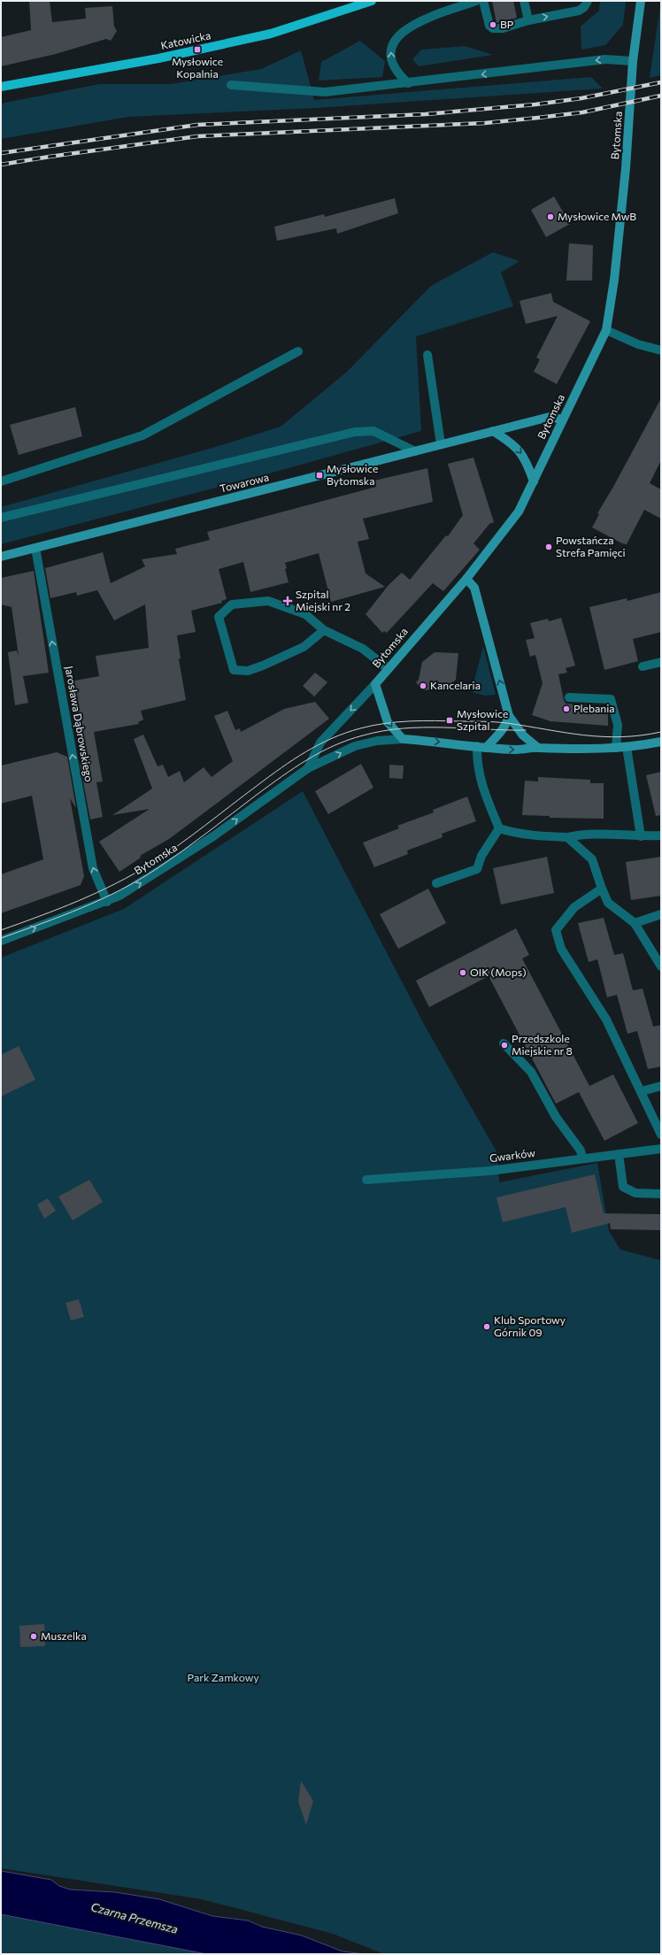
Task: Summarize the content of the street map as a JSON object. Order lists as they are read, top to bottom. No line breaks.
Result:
{"streets":{"main road":["Katowicka"],"street":["Bytomska","Towarowa","Jarosława Dąbrowskiego","Gwarków"]},"crossings":[["Bytomska","Towarowa"],["Bytomska","Jarosława Dąbrowskiego"],["Towarowa","Jarosława Dąbrowskiego"]],"one_way":["Jarosława Dąbrowskiego"],"water":["Czarna Przemsza"],"parks":["Park Zamkowy"],"places":{"other":["BP","Mysłowice MwB","Powstańcza Strefa Pamięci","Kancelaria","Plebania","OIK (Mops)","Przedszkole Miejskie nr 8","Klub Sportowy Górnik 09","Muszelka"],"transit":["Mysłowice Kopalnia","Mysłowice Bytomska","Mysłowice Szpital"],"health":["Szpital Miejski nr 2"]}}
